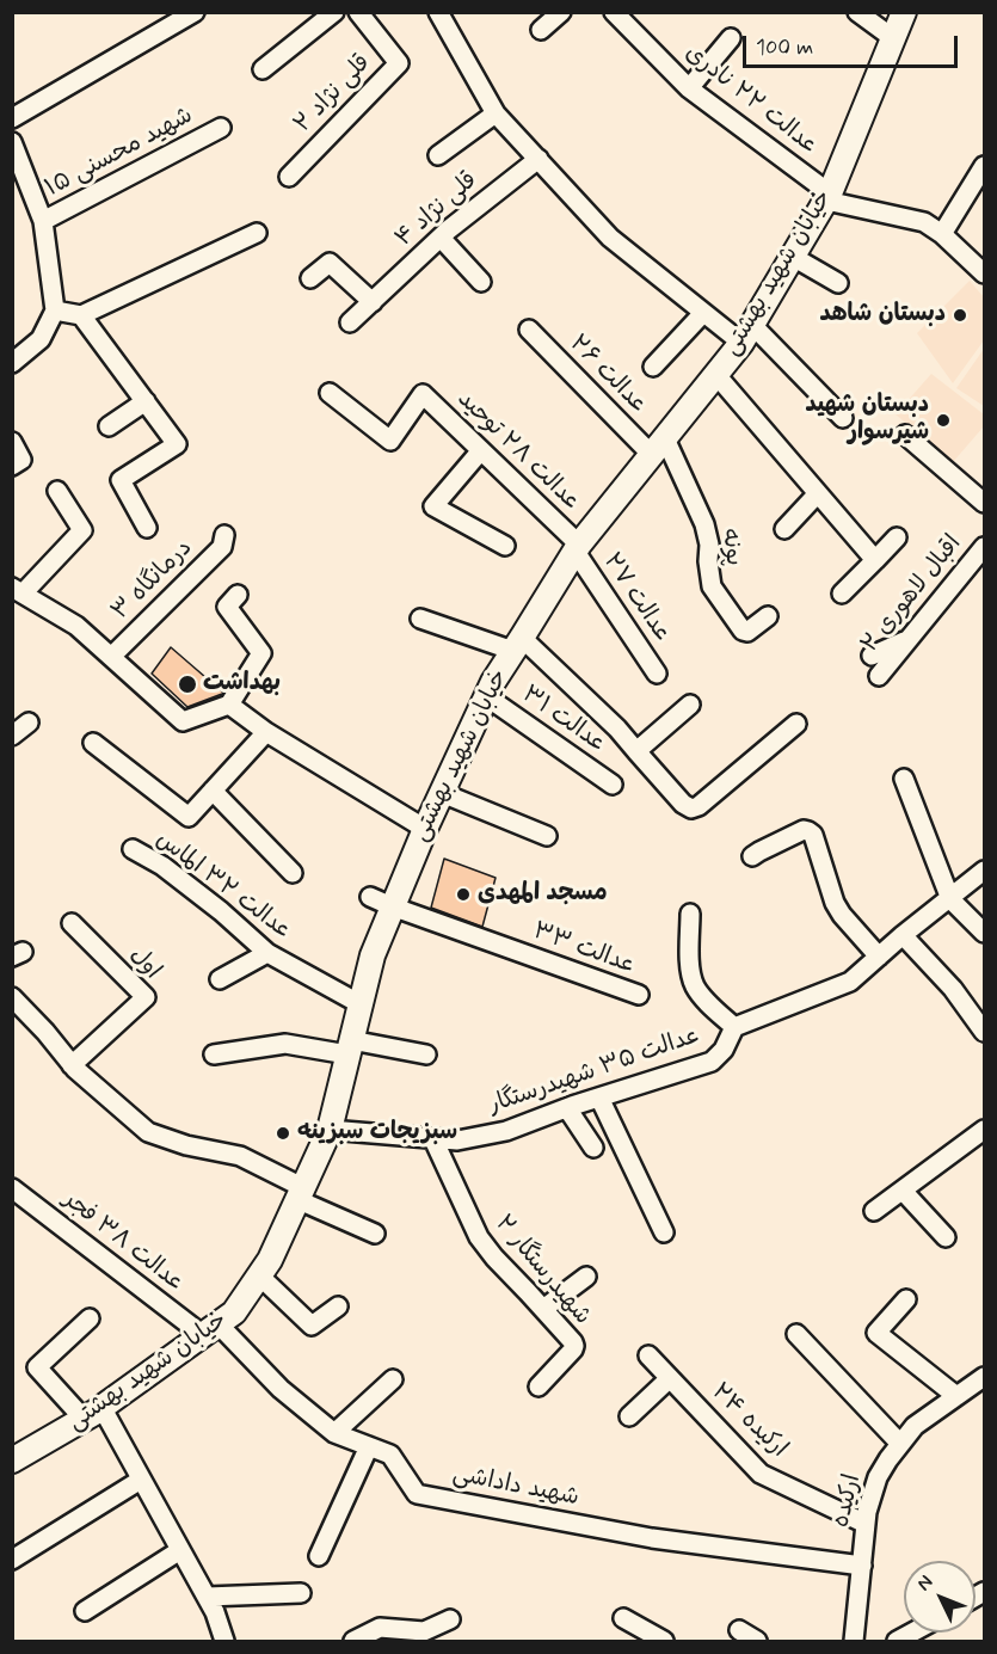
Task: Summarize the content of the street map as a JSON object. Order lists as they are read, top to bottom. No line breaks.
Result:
{"streets":{"main road":["خیابان شهید بهشتی"],"street":["قلی نژاد ۲","عدالت ۲۲ نادری","شهید محسنی ۱۵","قلی نژاد ۴","عدالت ۲۶","عدالت ۲۸ توحید","پونه","درمانگاه ۳","اقبال لاهوری ۲","عدالت ۲۷","عدالت ۳۱","عدالت ۳۲ الماس","عدالت ۳۳","اول","عدالت ۳۵ شهیدرستگار","عدالت ۳۸ فجر","شهیدرستگار ۲","ارکیده ۲۴","شهید داداشی","ارکیده"]},"crossings":[["عدالت ۲۲ نادری","خیابان شهید بهشتی"],["خیابان شهید بهشتی","عدالت ۲۶"],["خیابان شهید بهشتی","عدالت ۲۸ توحید"],["خیابان شهید بهشتی","پونه"],["خیابان شهید بهشتی","عدالت ۲۷"],["خیابان شهید بهشتی","عدالت ۳۱"],["خیابان شهید بهشتی","عدالت ۳۲ الماس"],["خیابان شهید بهشتی","عدالت ۳۳"],["خیابان شهید بهشتی","عدالت ۳۵ شهیدرستگار"],["خیابان شهید بهشتی","عدالت ۳۸ فجر"],["عدالت ۲۶","پونه"],["عدالت ۲۸ توحید","عدالت ۲۷"],["عدالت ۳۵ شهیدرستگار","شهیدرستگار ۲"],["عدالت ۳۸ فجر","شهید داداشی"],["ارکیده ۲۴","ارکیده"],["شهید داداشی","ارکیده"]],"places":["دبستان شاهد","دبستان شهید شیرسوار","بهداشت","مسجد المهدی","سبزیجات سبزینه"],"scale_bar":"100 m","north":"top left"}
